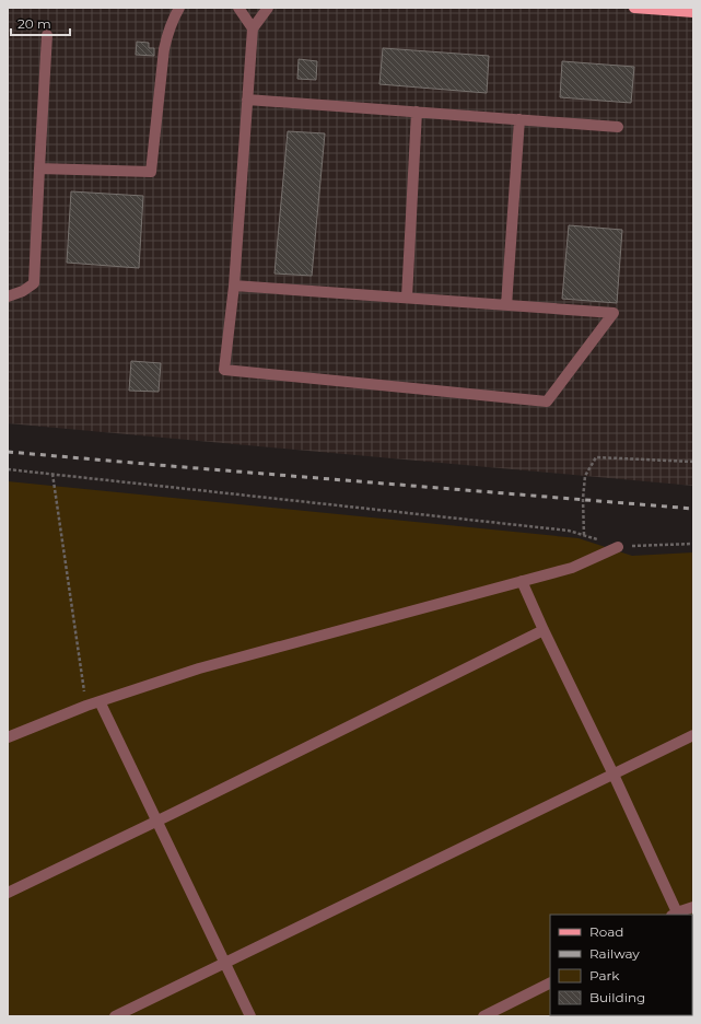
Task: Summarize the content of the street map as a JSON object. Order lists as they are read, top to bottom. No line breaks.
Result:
{"legend":["Road","Railway","Park","Building"],"scale_bar":"20 m"}
